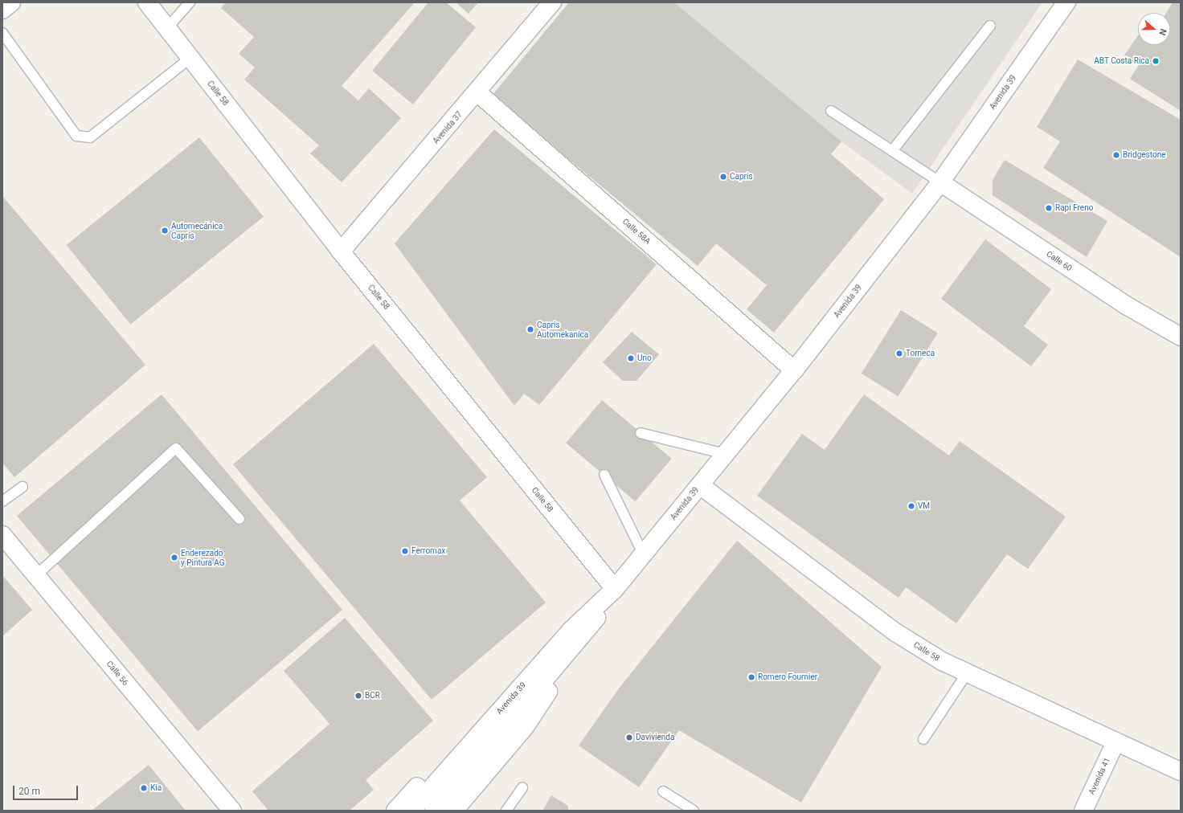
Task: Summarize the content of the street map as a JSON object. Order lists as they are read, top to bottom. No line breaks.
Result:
{"streets":{"street":["Avenida 39","Calle 58","Avenida 37","Calle 58A","Calle 60","Calle 56","Avenida 41"]},"crossings":[["Avenida 39","Calle 58"],["Avenida 39","Calle 58A"],["Avenida 39","Calle 60"],["Calle 58","Avenida 37"],["Calle 58","Avenida 41"],["Avenida 37","Calle 58A"]],"places":["ABT Costa Rica","Bridgestone","Capris","Rapi Freno","Automecánica Capris","Capris Automekanica","Torneca","Uno","VM","Ferromax","Enderezado y Pintura AG","Romero Fournier","BCR","Davivienda","Kia"],"scale_bar":"20 m","north":"right"}
